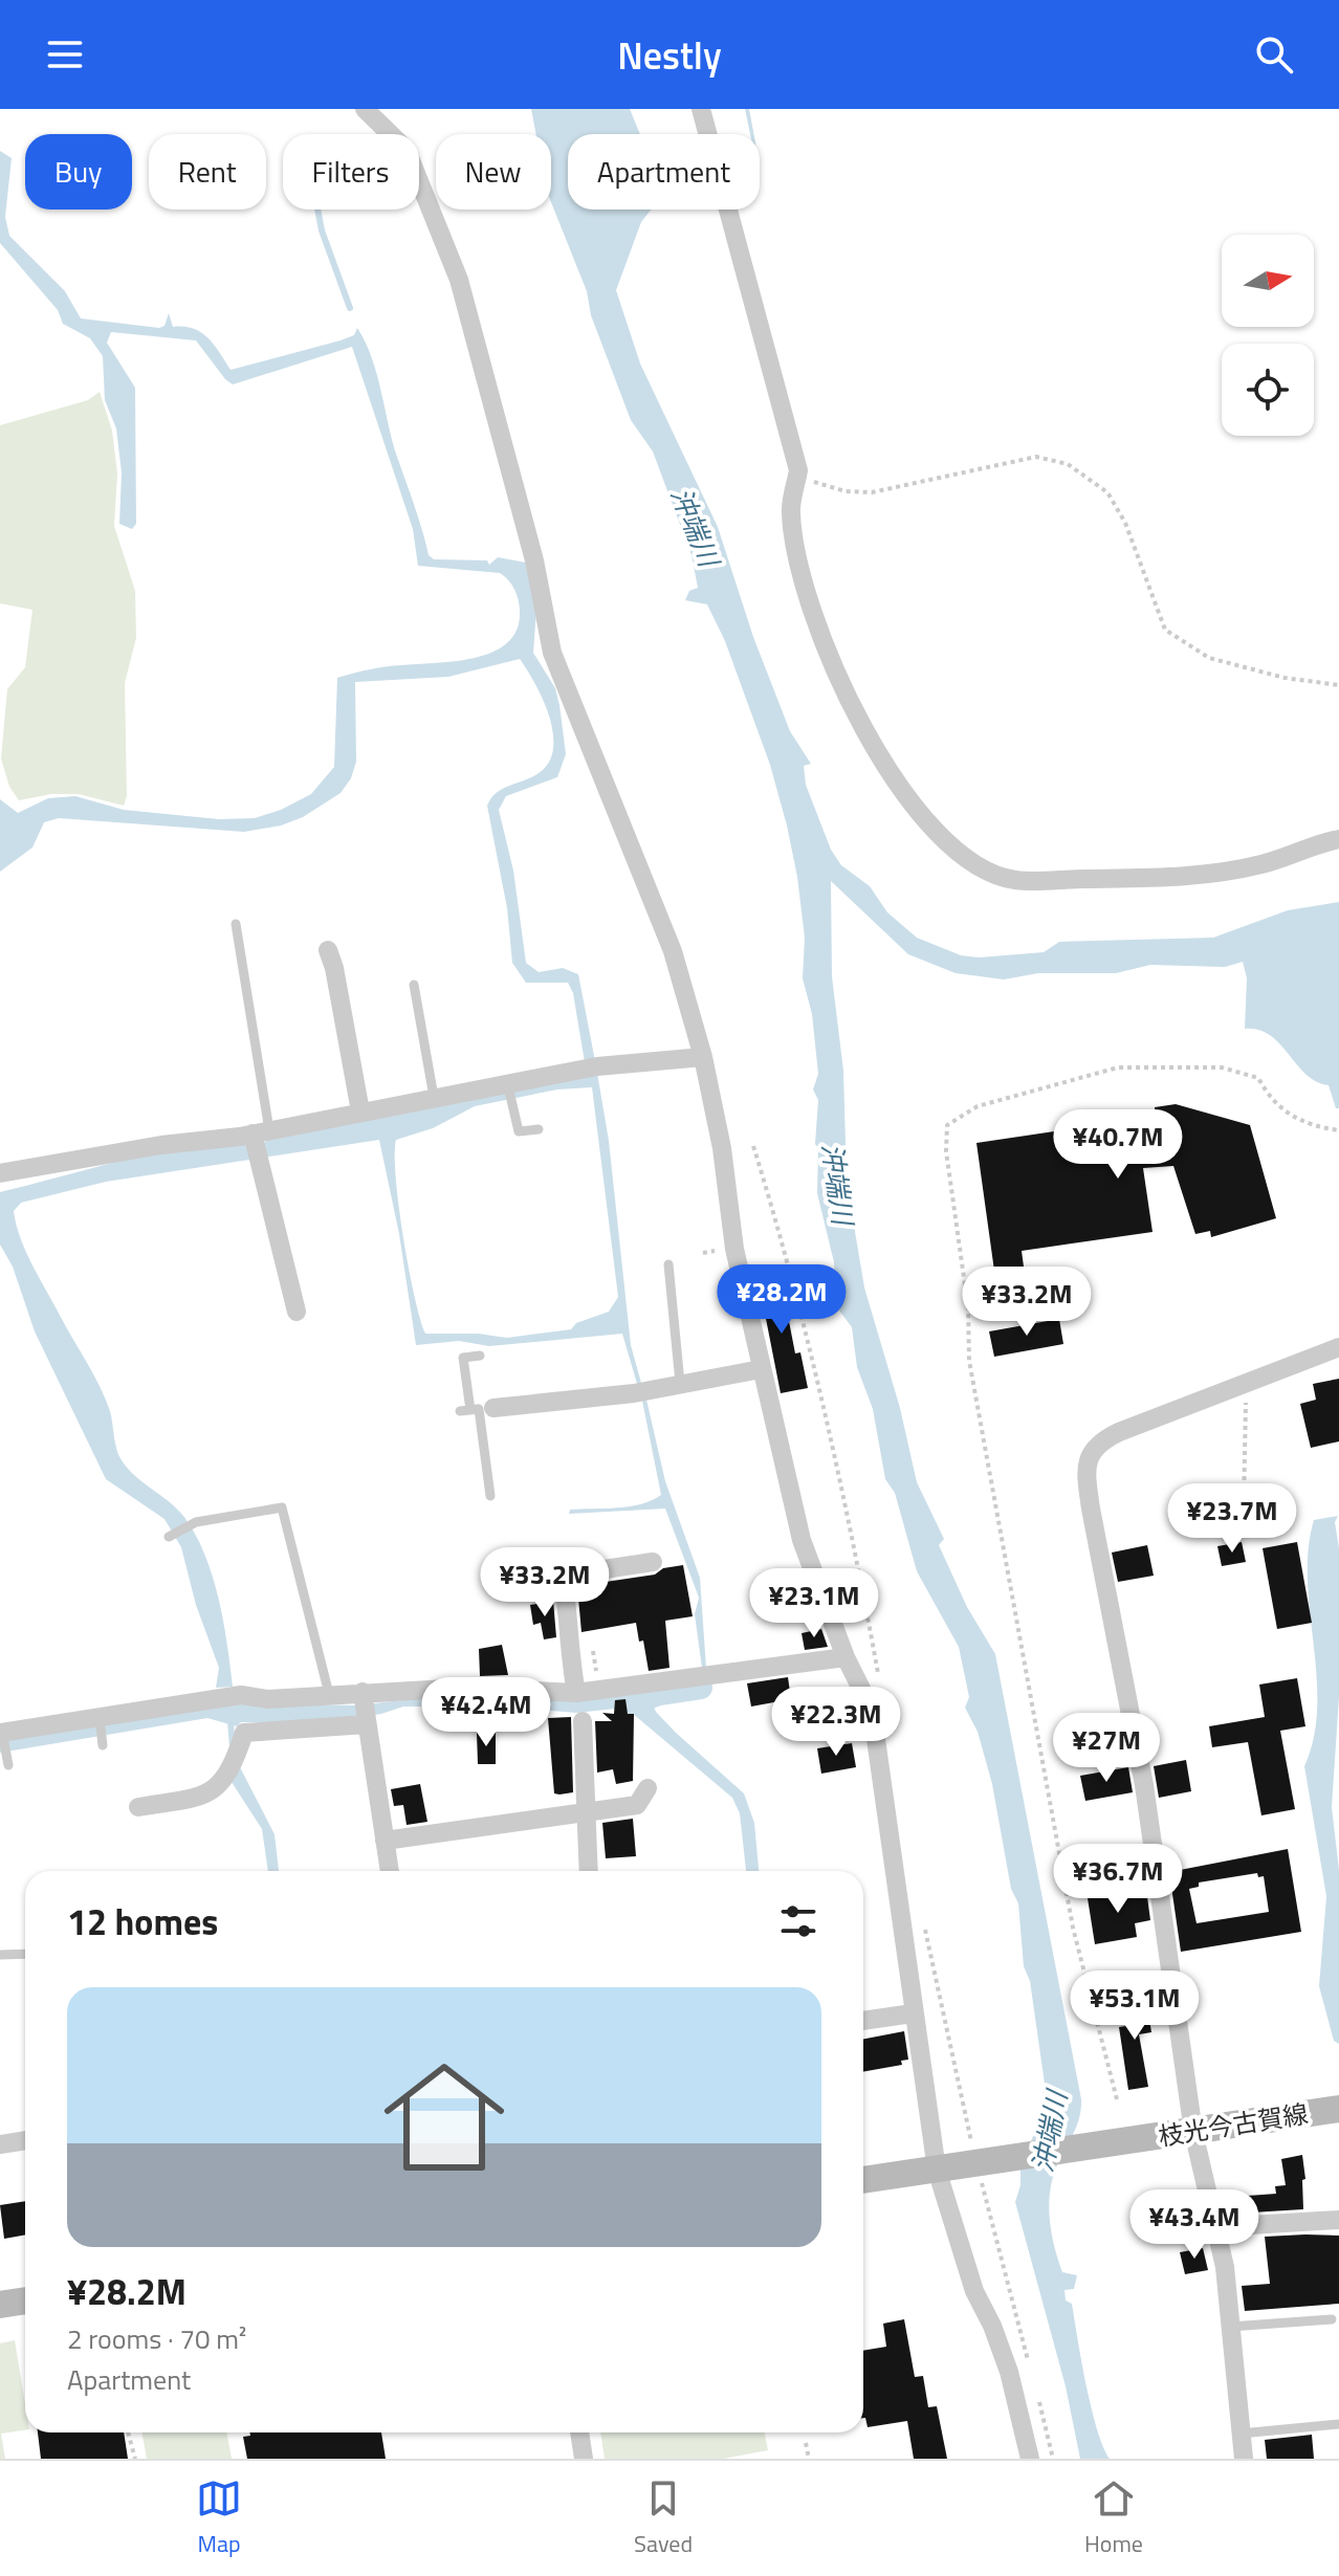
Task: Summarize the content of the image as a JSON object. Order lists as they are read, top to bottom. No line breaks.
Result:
{"streets":{"main road":["枝光今古賀線"]},"water":["沖端川"],"north":"right","page":{"header":"Nestly","chip":["Buy","Rent","Filters","New","Apartment"],"price":["¥40.7M","¥28.2M","¥33.2M","¥23.7M","¥33.2M","¥23.1M","¥42.4M","¥22.3M","¥27M","¥36.7M","¥53.1M","¥43.4M"],"heading":"12 homes","list":[{"name":"¥28.2M","note":"2 rooms · 70 m² · Apartment"}],"tabs":["Map","Saved","Home"]}}
